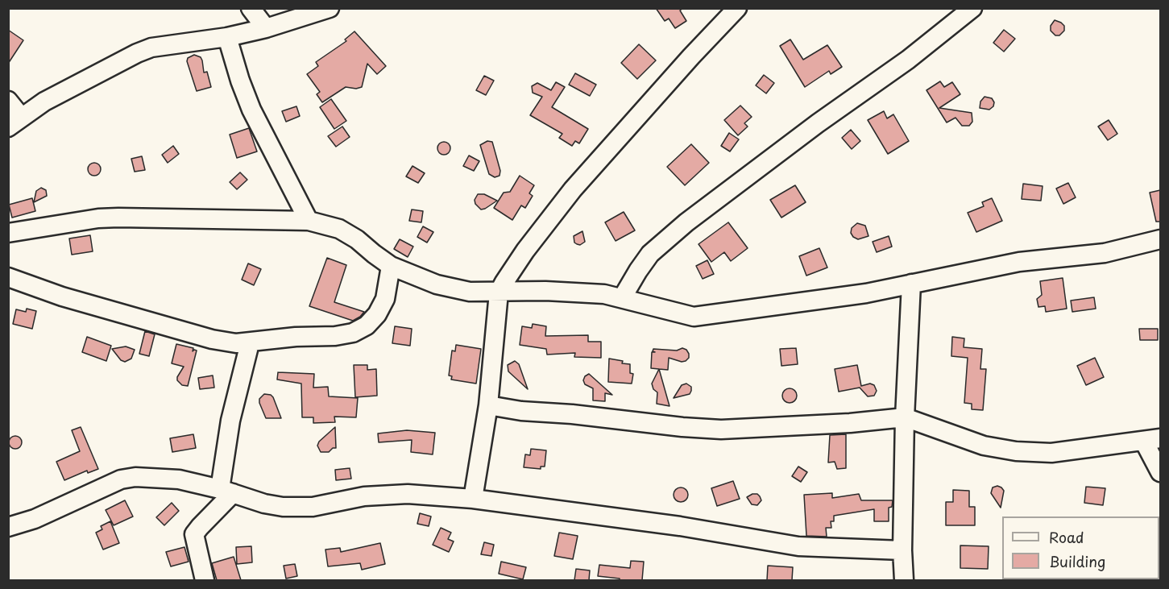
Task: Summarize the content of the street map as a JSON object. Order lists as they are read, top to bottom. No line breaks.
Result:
{"legend":["Road","Building"]}
